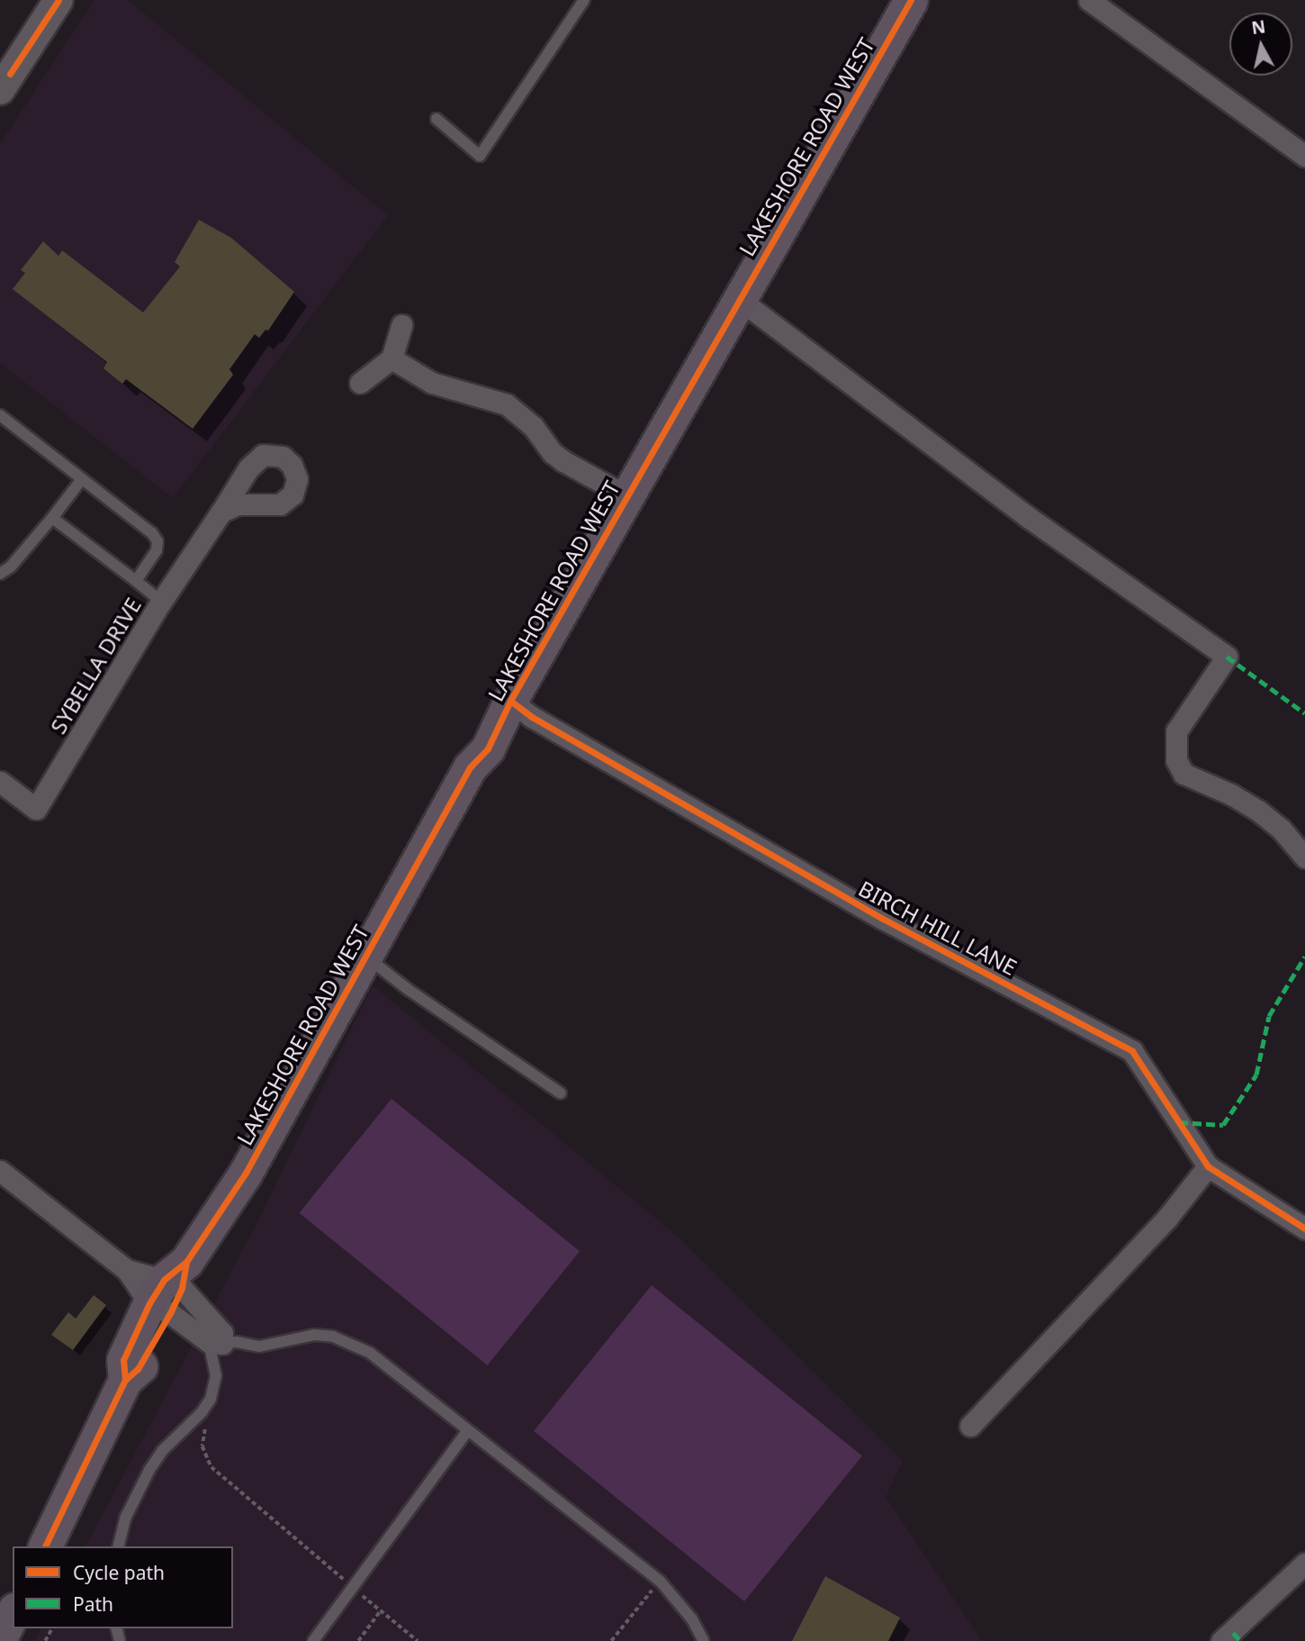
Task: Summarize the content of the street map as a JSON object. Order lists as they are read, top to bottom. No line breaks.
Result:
{"streets":{"main road":["LAKESHORE ROAD WEST"],"street":["SYBELLA DRIVE","BIRCH HILL LANE"]},"crossings":[["LAKESHORE ROAD WEST","BIRCH HILL LANE"]],"legend":["Cycle path","Path"],"north":"top"}
